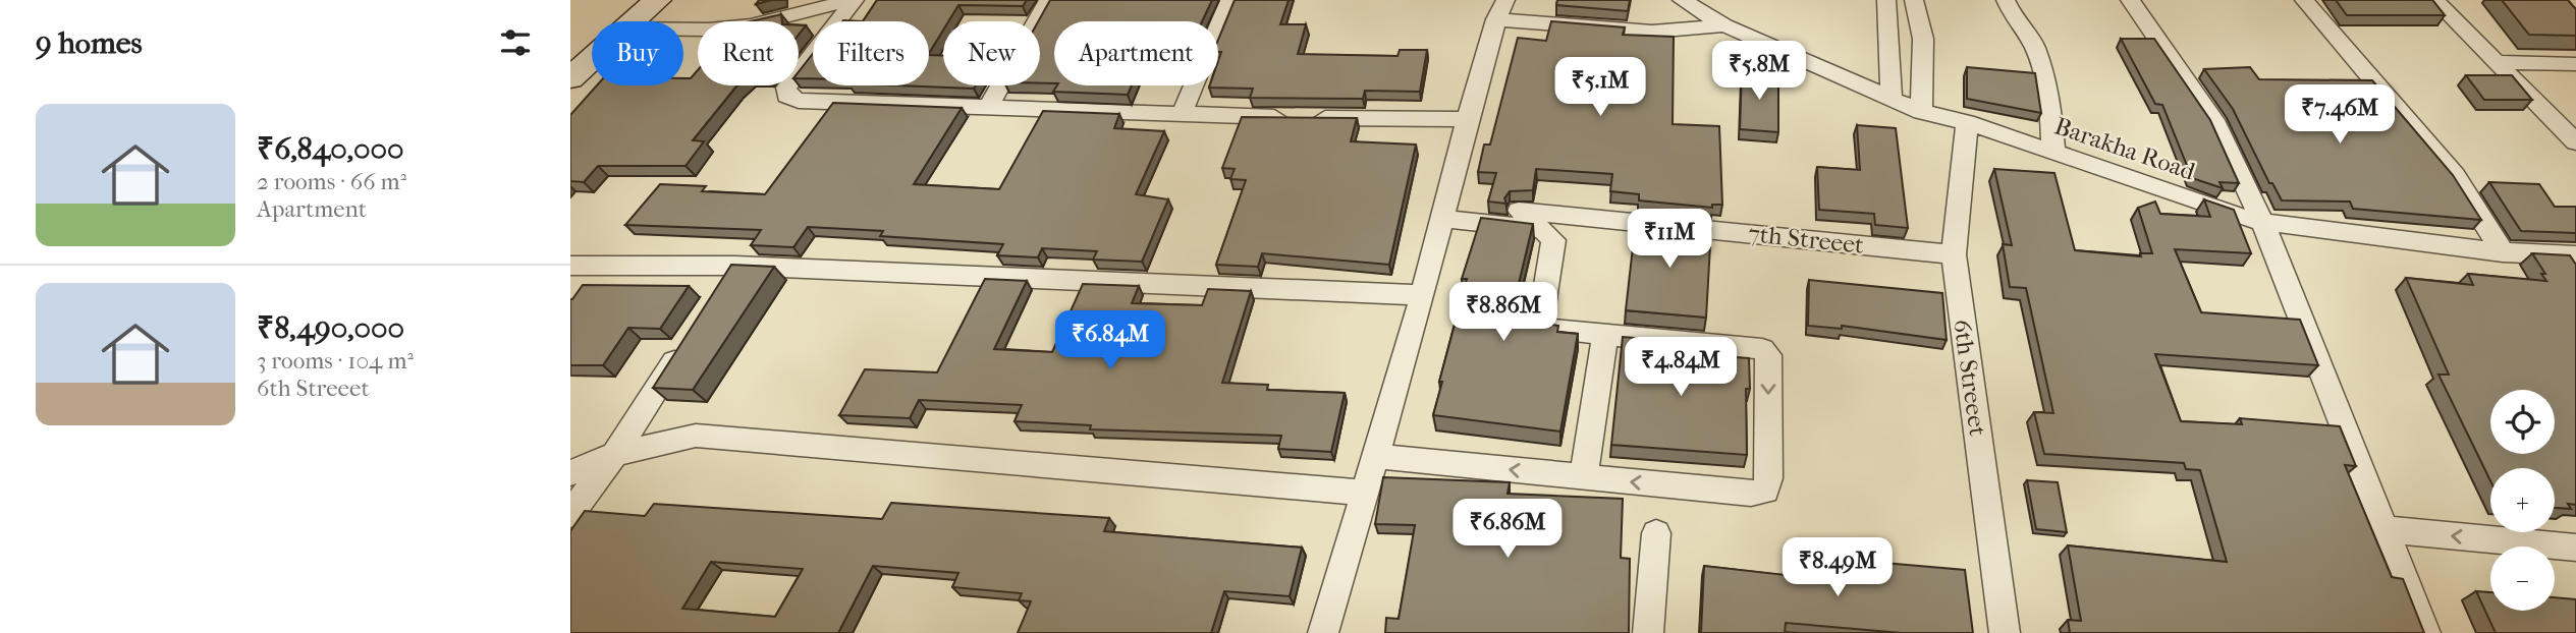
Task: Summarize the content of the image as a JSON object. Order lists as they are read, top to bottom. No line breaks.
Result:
{"streets":{"street":["Barakha Road","7th Streeet","6th Streeet"]},"crossings":[["Barakha Road","6th Streeet"],["7th Streeet","6th Streeet"]],"page":{"heading":"9 homes","chip":["Buy","Rent","Filters","New","Apartment"],"price":["₹5.8M","₹5.1M","₹7.46M","₹11M","₹8.86M","₹6.84M","₹4.84M","₹6.86M","₹8.49M"],"list":[{"name":"₹6,840,000","note":"2 rooms · 66 m² · Apartment"},{"name":"₹8,490,000","note":"3 rooms · 104 m² · 6th Streeet"}],"map_buttons":["+","−"]}}
